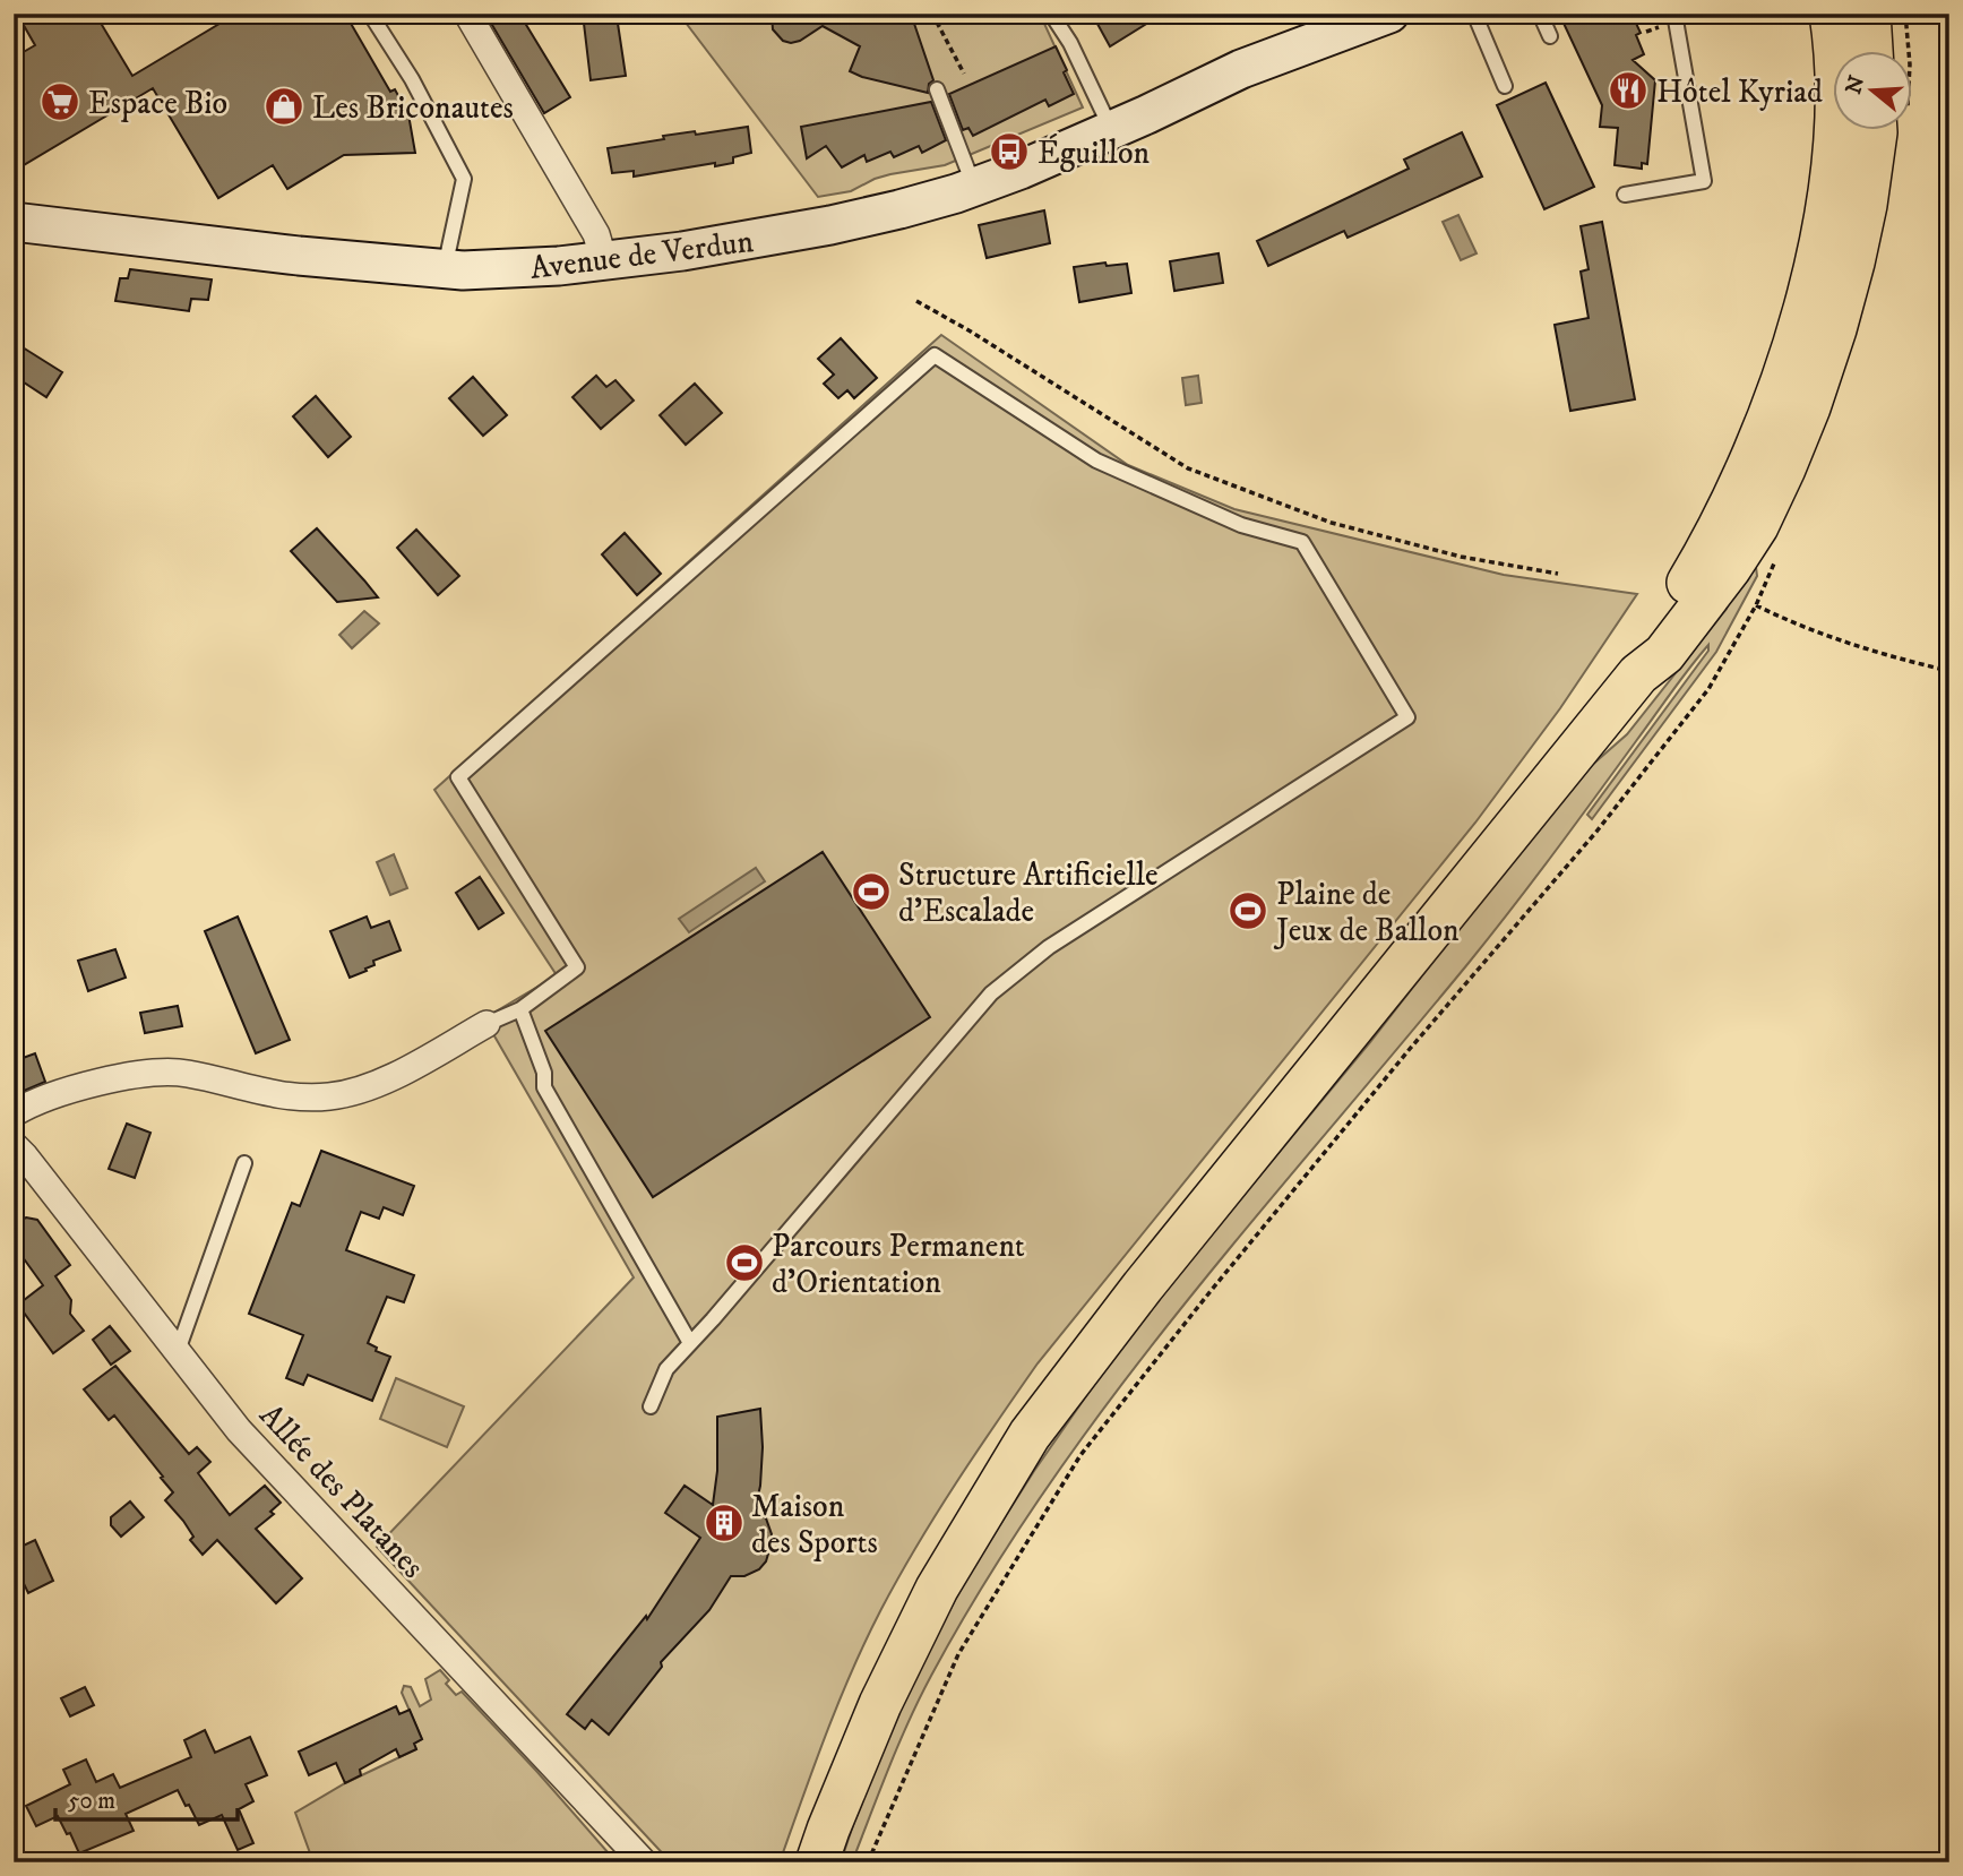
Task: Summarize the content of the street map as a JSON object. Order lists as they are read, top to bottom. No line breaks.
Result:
{"streets":{"main road":["Avenue de Verdun"],"street":["Allée des Platanes"]},"places":{"restaurant":["Hôtel Kyriad"],"supermarket":["Espace Bio"],"shop":["Les Briconautes"],"bus stop":["Éguillon"],"sports":["Structure Artificielle d'Escalade","Plaine de Jeux de Ballon","Parcours Permanent d'Orientation"],"building":["Maison des Sports"]},"scale_bar":"50 m","north":"left"}
